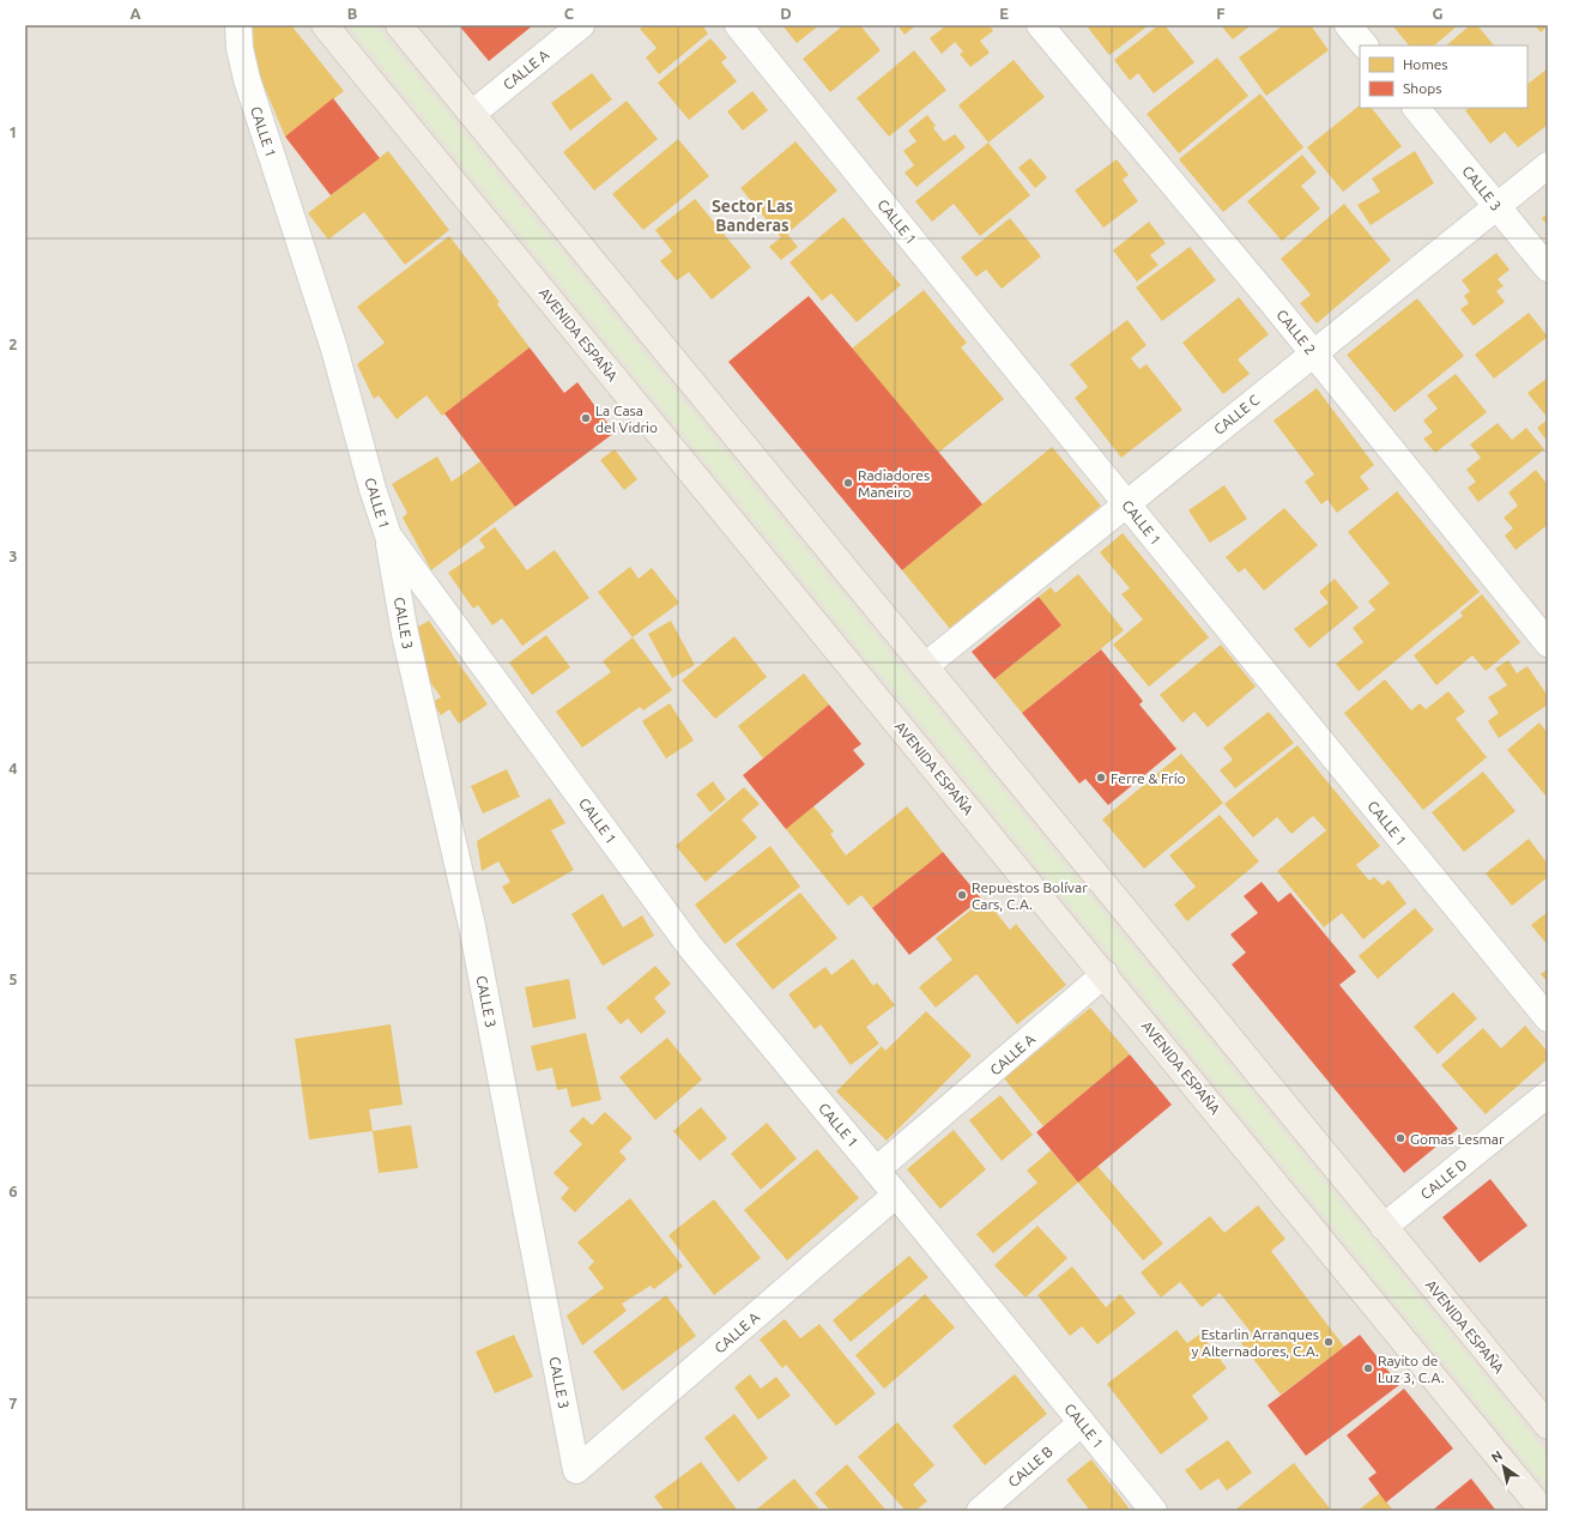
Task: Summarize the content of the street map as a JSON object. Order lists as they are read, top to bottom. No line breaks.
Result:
{"streets":{"main road":["AVENIDA ESPAÑA"],"street":["CALLE A","CALLE 1","CALLE 3","CALLE 2","CALLE C","CALLE D","CALLE B"]},"crossings":[["CALLE A","CALLE 1"],["CALLE A","CALLE 3"],["CALLE A","AVENIDA ESPAÑA"],["CALLE 1","CALLE 3"],["CALLE 1","CALLE C"],["CALLE 1","CALLE B"],["CALLE 3","CALLE C"],["CALLE 2","CALLE C"],["AVENIDA ESPAÑA","CALLE C"],["AVENIDA ESPAÑA","CALLE D"]],"districts":["Sector Las Banderas"],"places":["La Casa del Vidrio","Radiadores Maneiro","Ferre & Frío","Repuestos Bolívar Cars, C.A.","Gomas Lesmar","Estarlin Arranques y Alternadores, C.A.","Rayito de Luz 3, C.A."],"legend":["Homes","Shops"],"north":"top left","grid":{"columns":["A","B","C","D","E","F","G"],"rows":["1","2","3","4","5","6","7"]}}
